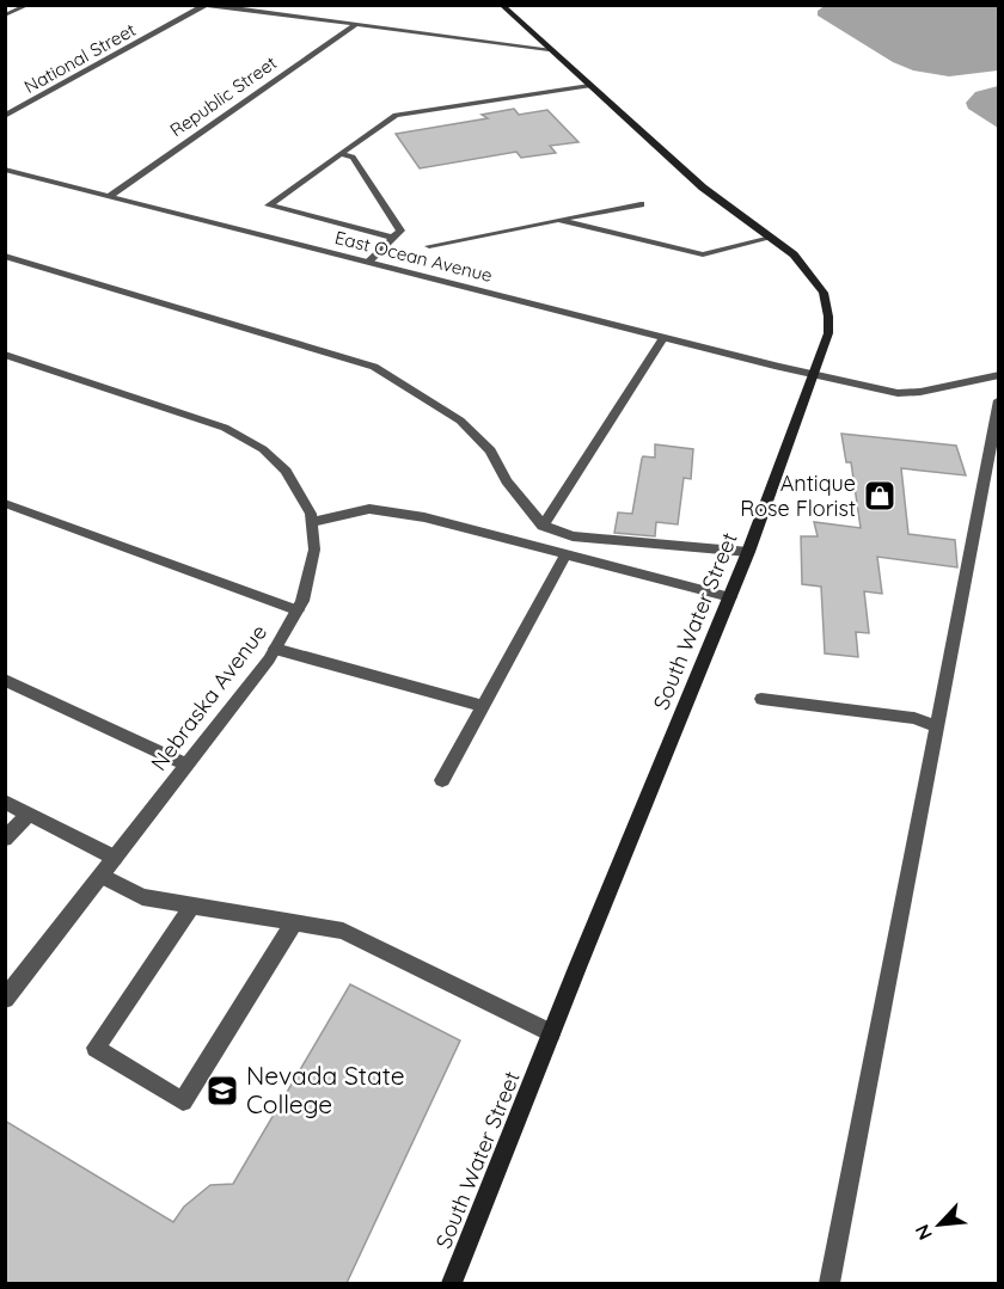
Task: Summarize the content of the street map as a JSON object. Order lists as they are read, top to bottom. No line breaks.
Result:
{"streets":{"main road":["South Water Street"],"street":["National Street","Republic Street","East Ocean Avenue","Nebraska Avenue"]},"crossings":[["Republic Street","East Ocean Avenue"],["East Ocean Avenue","South Water Street"]],"places":{"shop":["Antique Rose Florist"],"school or university":["Nevada State College"]},"north":"bottom left"}
